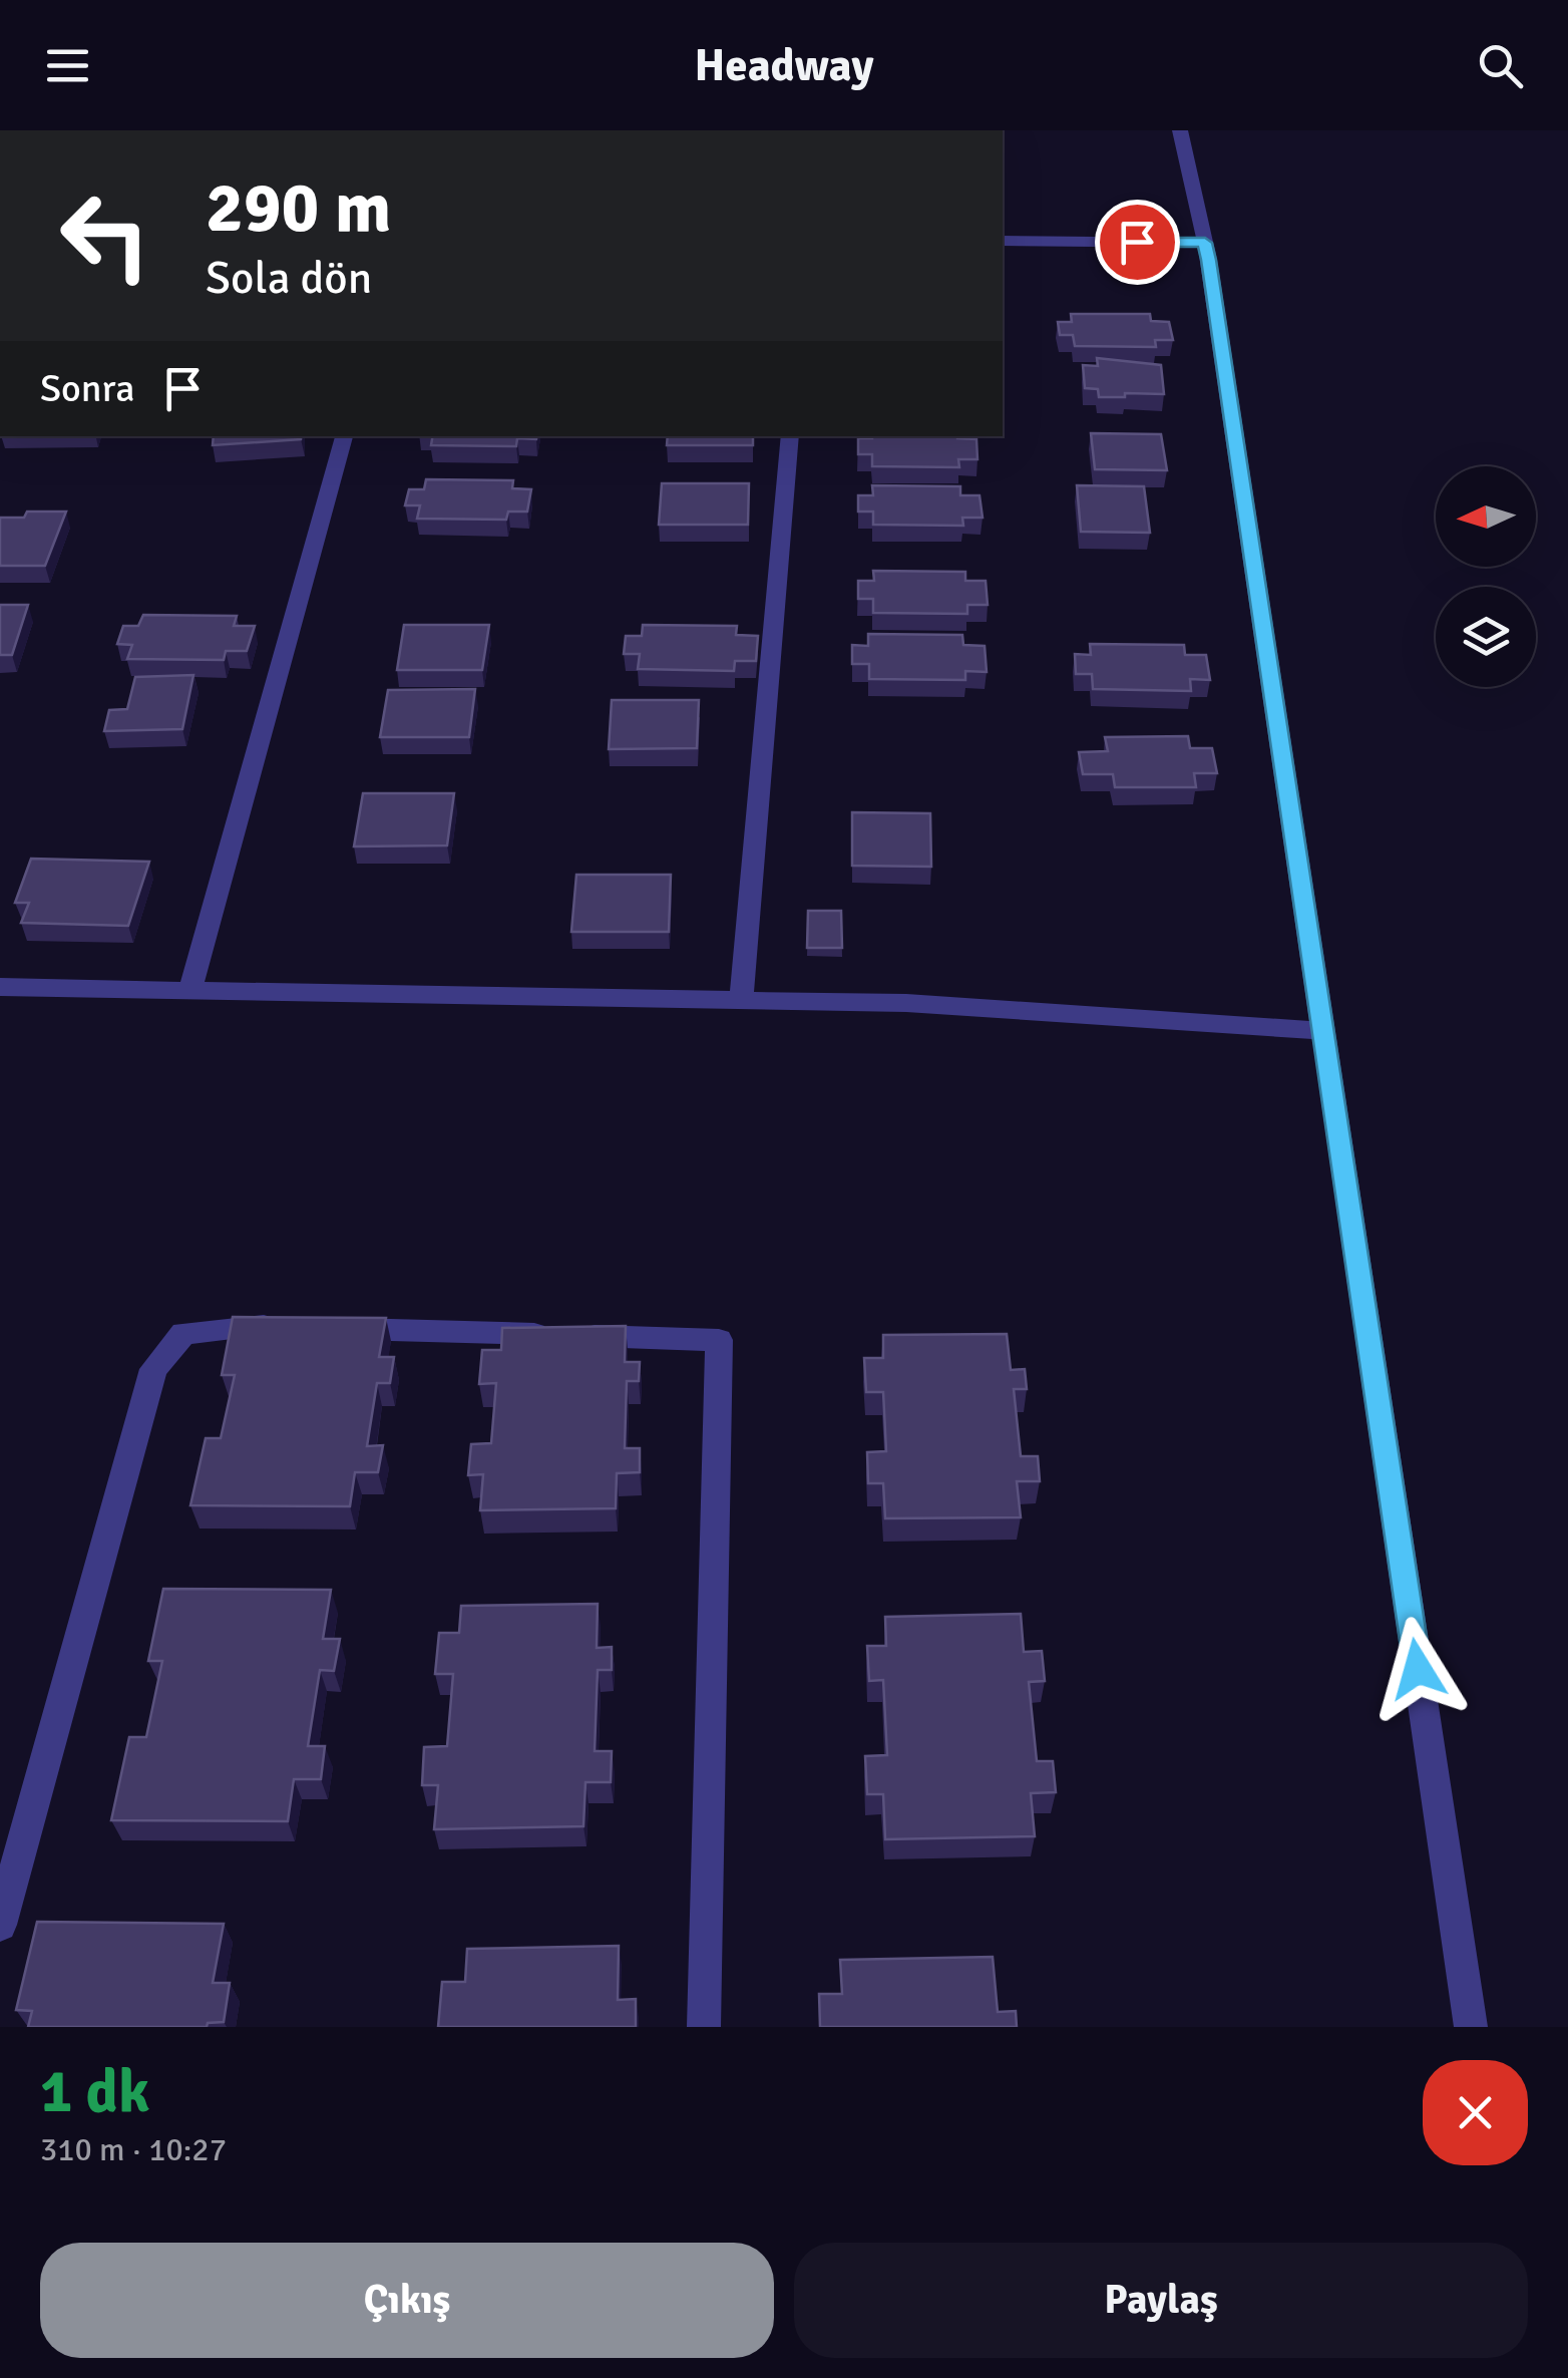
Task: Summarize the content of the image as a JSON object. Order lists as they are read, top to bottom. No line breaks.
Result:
{"north":"left","page":{"header":"Headway","turn":["290 m","Sola dön"],"then":"Sonra","heading":["1 dk","310 m · 10:27"],"buttons":["Çıkış","Paylaş"]}}
